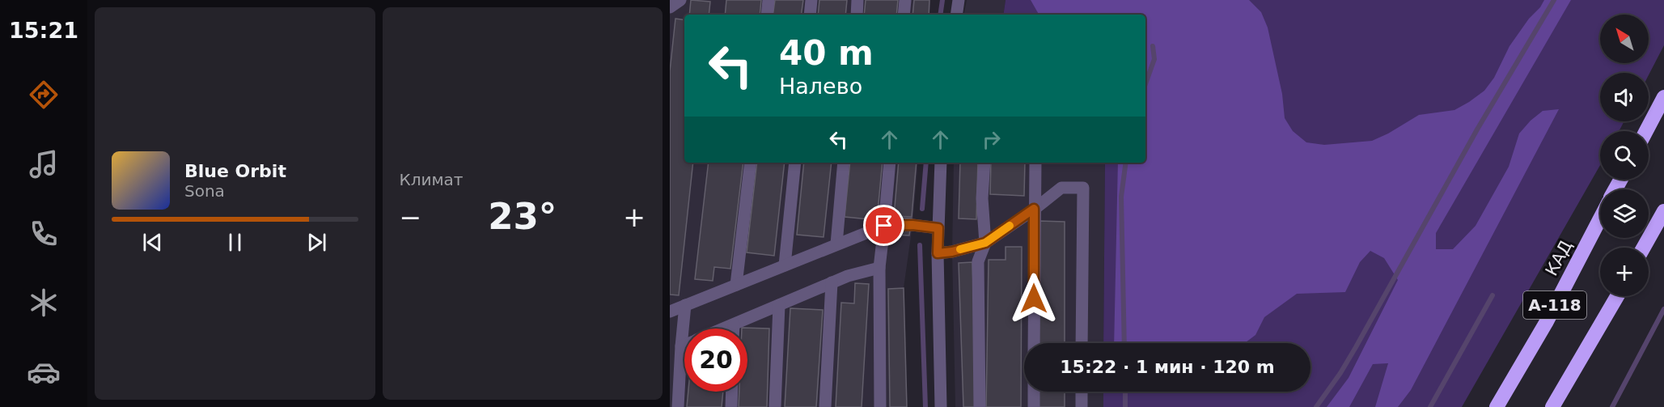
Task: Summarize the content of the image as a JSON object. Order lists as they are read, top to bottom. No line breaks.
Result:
{"streets":{"highway":["КАД","А-118"]},"north":"top left","page":{"tabs":"15:21","tile":"Климат","map_buttons":"+","turn":["40 m","Налево"],"song":["Blue Orbit","Sona"],"heat":["−","23°","+"],"limit":"20","trip":"15:22 · 1 мин · 120 m"}}
